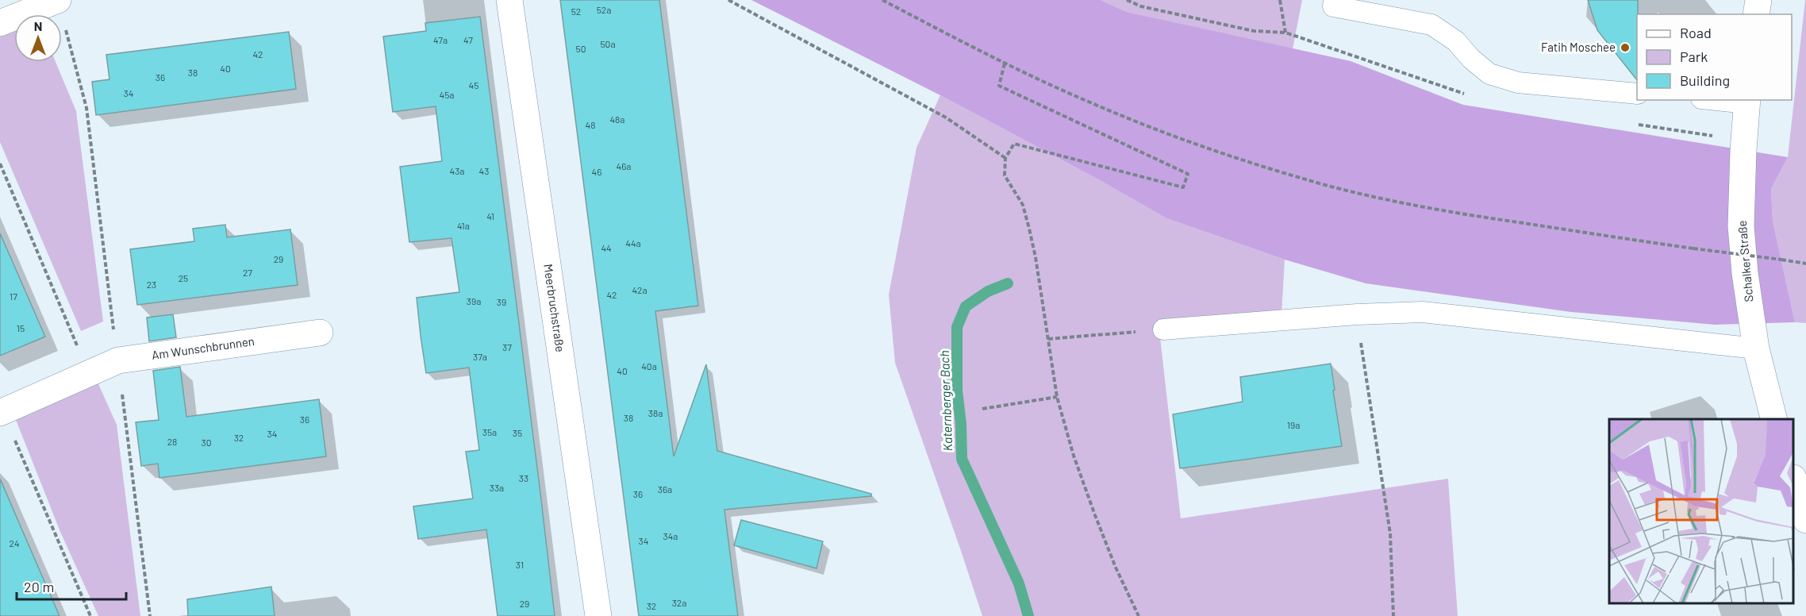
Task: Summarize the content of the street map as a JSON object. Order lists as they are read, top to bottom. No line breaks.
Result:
{"streets":{"street":["Schalker Straße","Meerbruchstraße","Am Wunschbrunnen"]},"water":["Katernberger Bach"],"places":["Fatih Moschee"],"house_numbers":["52a","52","47a","47","50a","50","42","40","38","36","45","34","45a","48a","48","46a","43a","43","46","41","41a","44a","44","29","27","25","23","42a","42","17","39a","39","15","37","37a","40a","40","38a","38","36","19a","35a","35","34","32","28","30","33","33a","36a","36","34a","34","24","31","32a","29","32"],"legend":["Road","Park","Building"],"scale_bar":"20 m","north":"top"}
